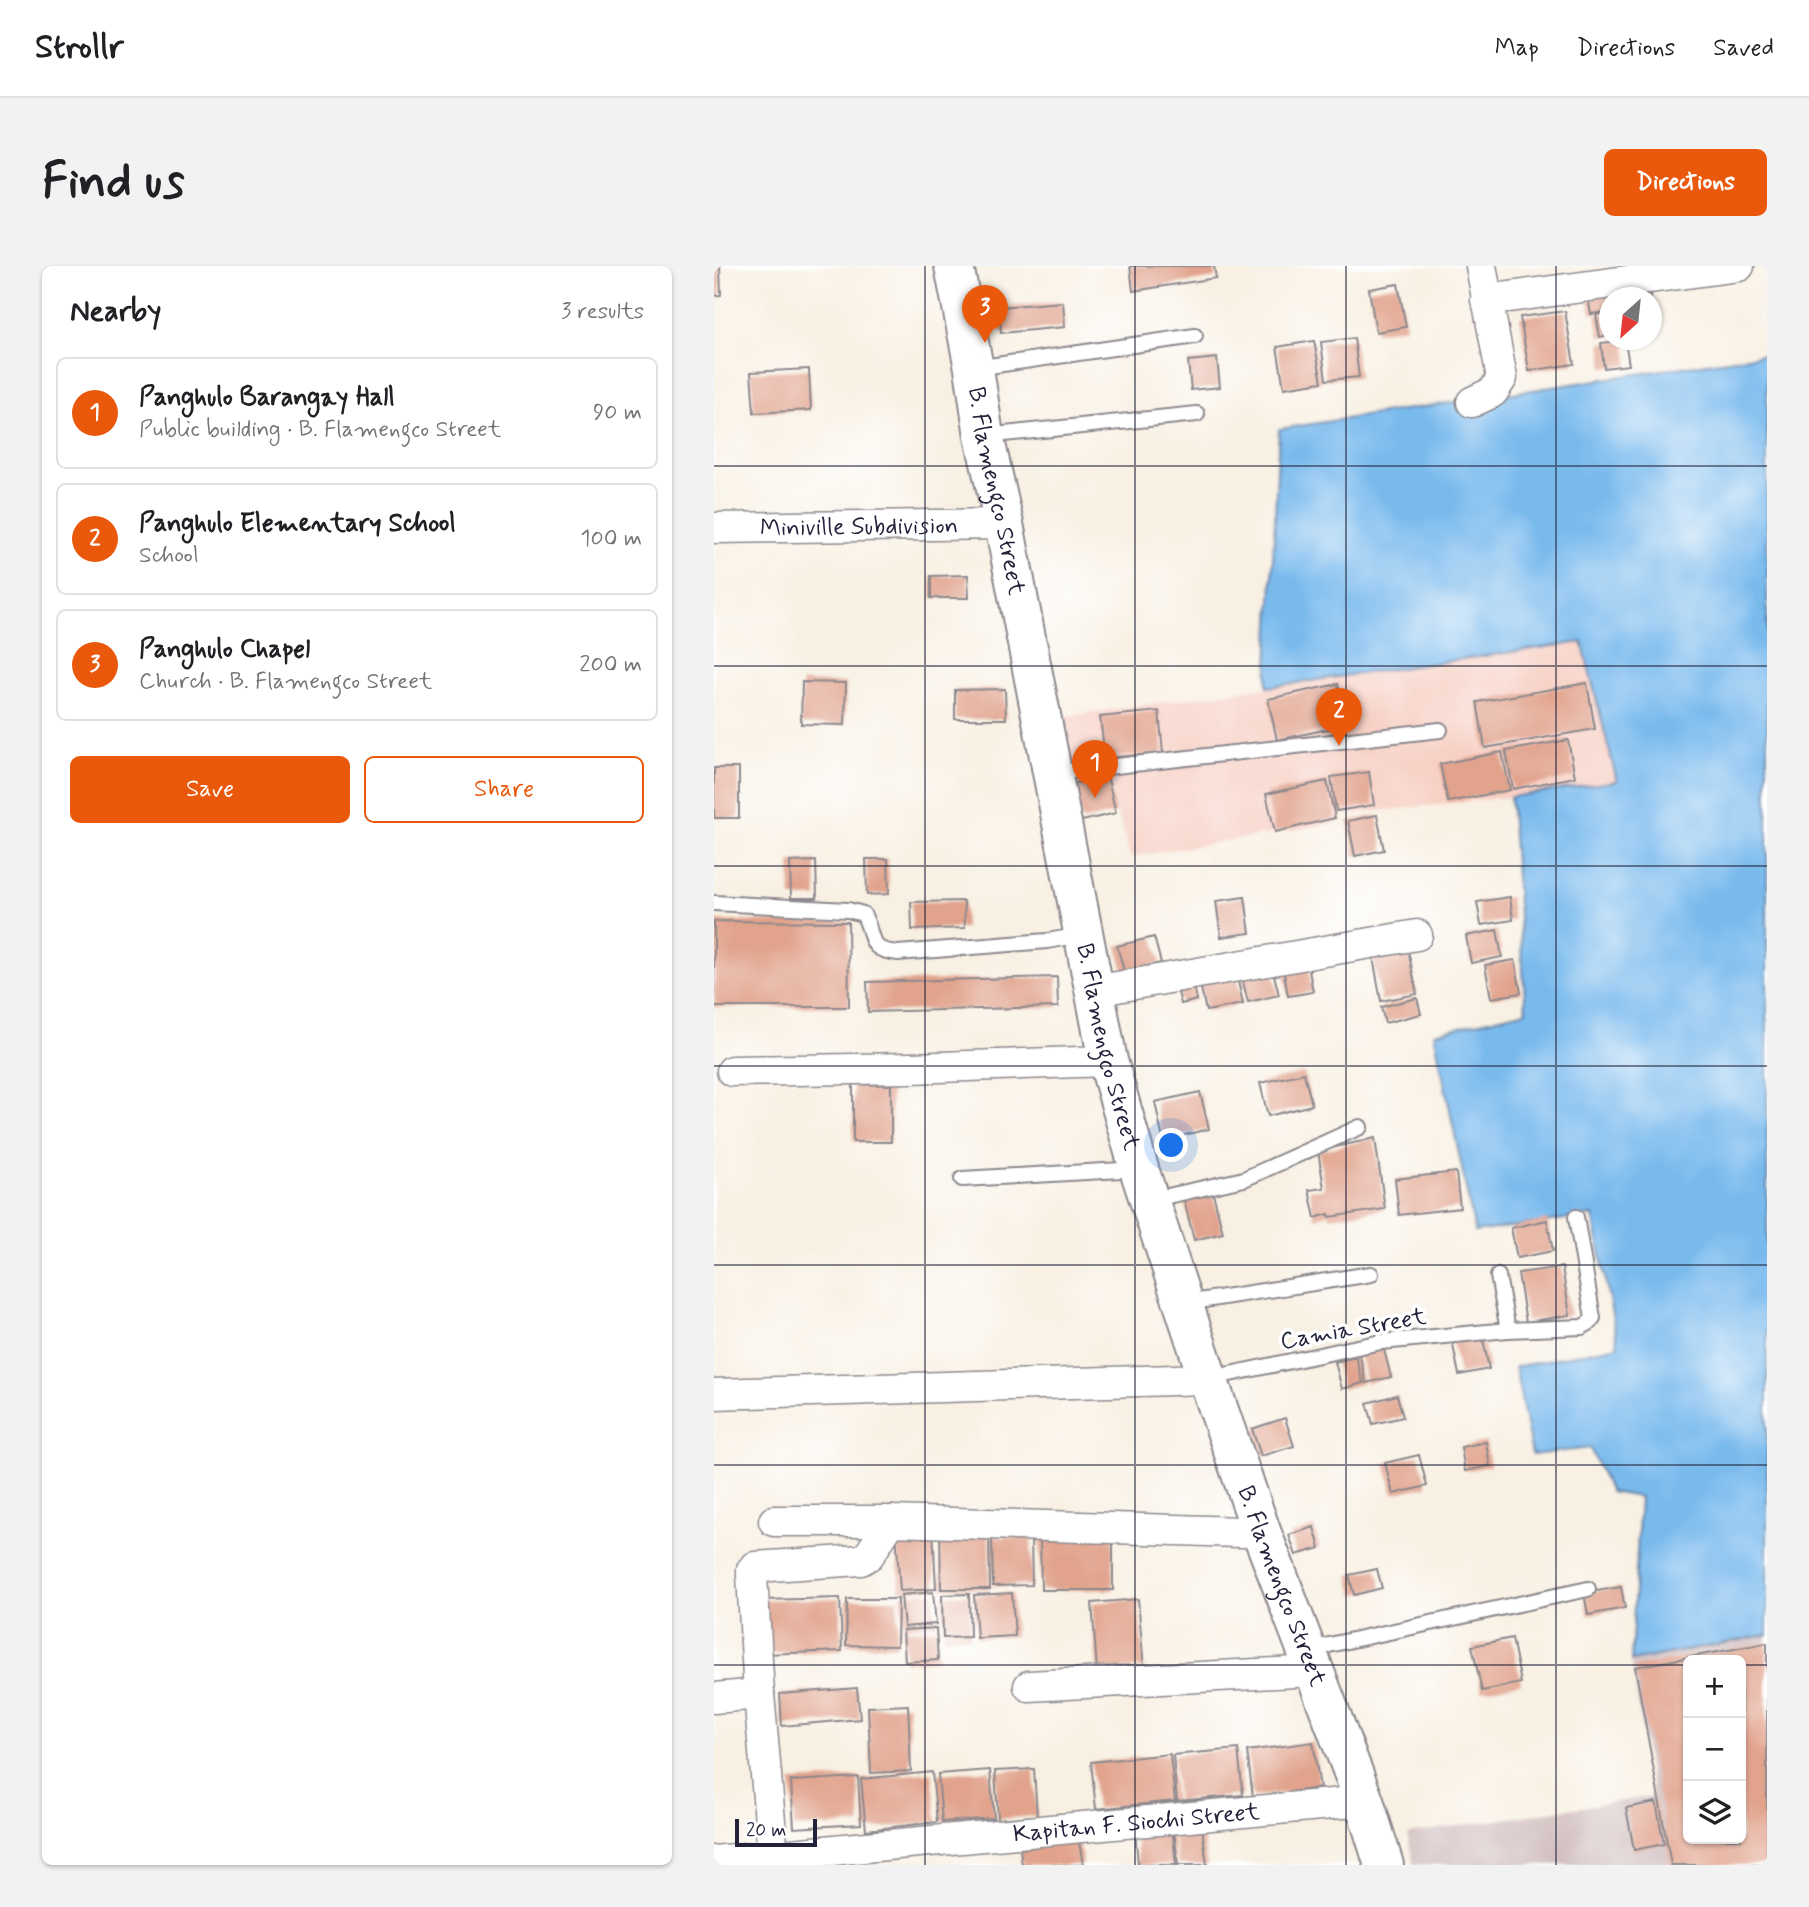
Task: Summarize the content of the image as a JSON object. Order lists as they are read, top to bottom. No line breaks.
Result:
{"streets":{"main road":["B. Flamengco Street"],"street":["Miniville Subdivision","Kapitan F. Siochi Street"],"lane":["Camia Street"]},"crossings":[["B. Flamengco Street","Miniville Subdivision"],["B. Flamengco Street","Camia Street"],["B. Flamengco Street","Kapitan F. Siochi Street"]],"scale_bar":"20 m","north":"bottom left","page":{"header":"Strollr","nav":["Map","Directions","Saved"],"buttons":["Directions",["Save","Share"]],"title":"Find us","heading":["Nearby","3 results"],"pins":["3","2","1"],"list":[{"mark":"1","name":"Panghulo Barangay Hall","note":"Public building · B. Flamengco Street","value":"90 m"},{"mark":"2","name":"Panghulo Elementary School","note":"School","value":"100 m"},{"mark":"3","name":"Panghulo Chapel","note":"Church · B. Flamengco Street","value":"200 m"}],"map_buttons":["+","−"],"scale":"20 m"}}
